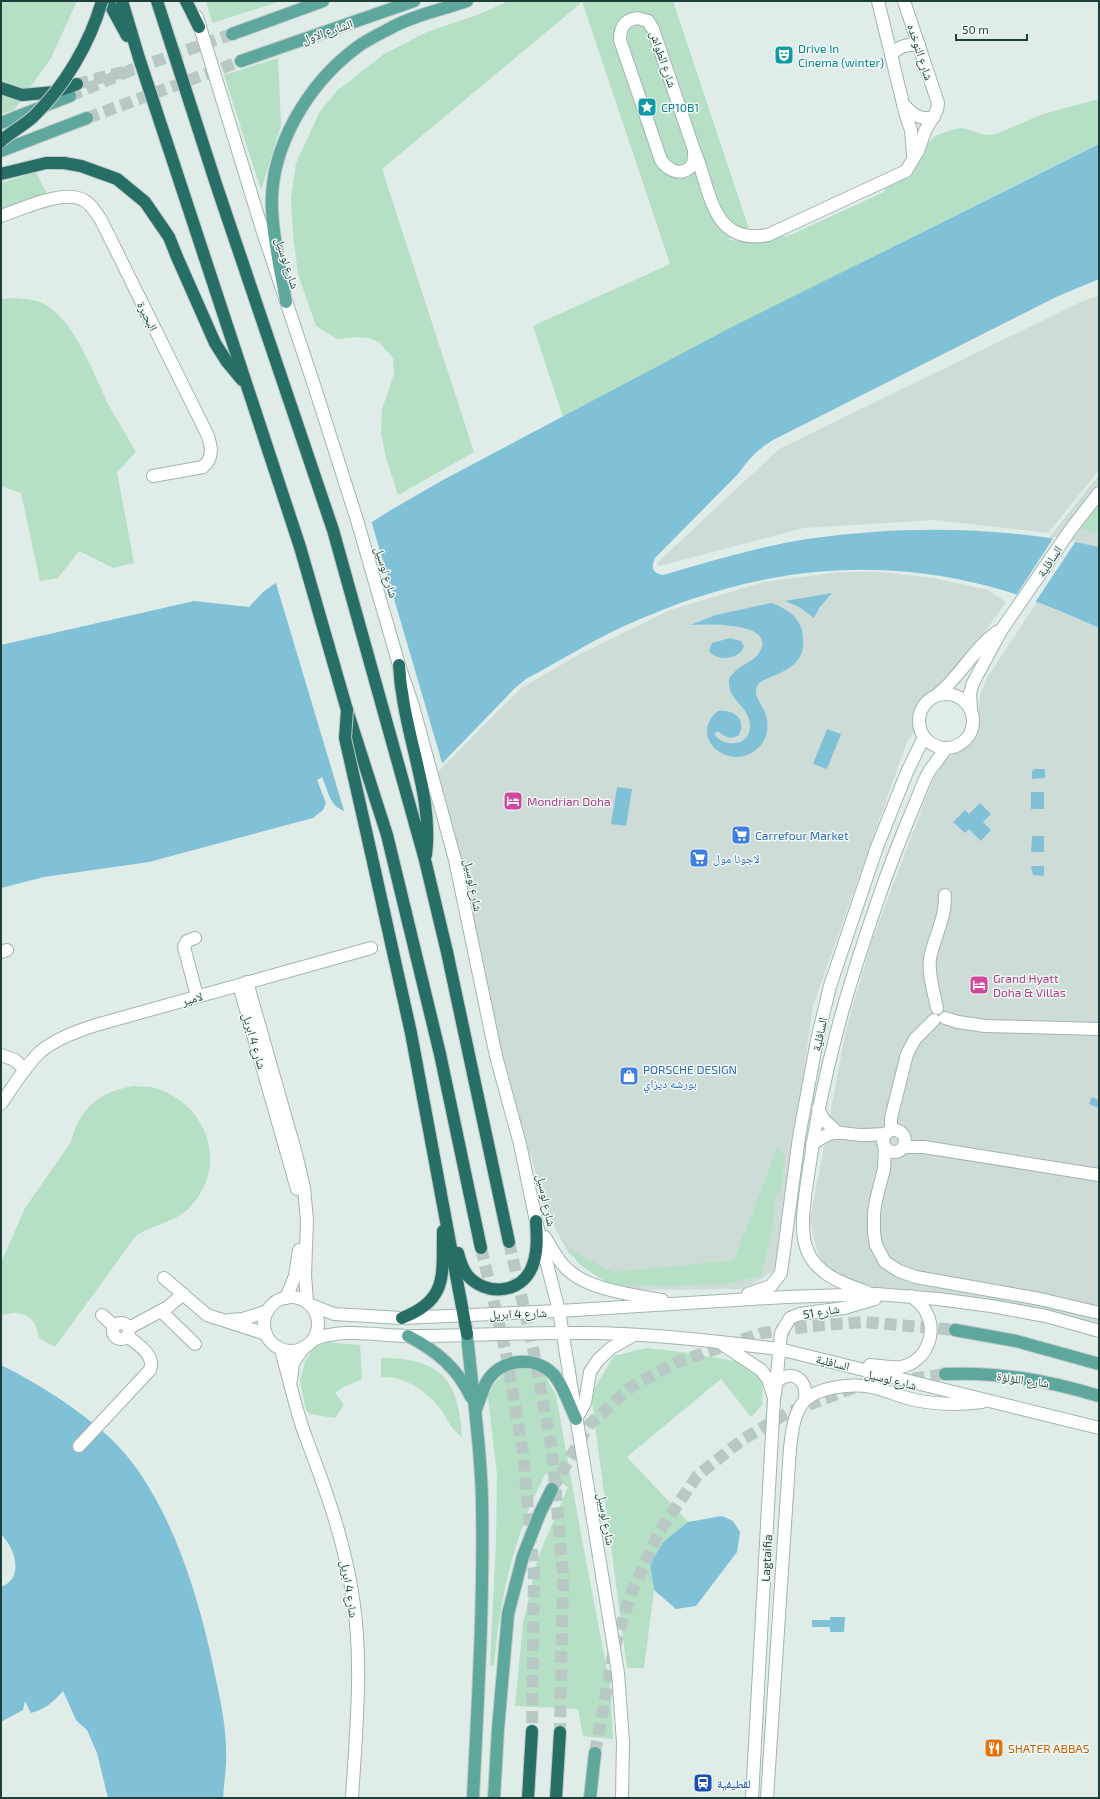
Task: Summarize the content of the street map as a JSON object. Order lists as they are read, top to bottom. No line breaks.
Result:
{"streets":{"main road":["الشارع الاول","شارع اللؤلؤة"],"street":["شارع النوخده","شارع الطواش","شارع لوسيل","البحيرة","السافلية","لامير","شارع 4 ابريل","شارع 51","Lagtaifia"]},"crossings":[["شارع النوخده","شارع الطواش"],["شارع لوسيل","السافلية"],["شارع لوسيل","شارع 4 ابريل"],["السافلية","شارع 4 ابريل"],["السافلية","شارع 51"],["السافلية","Lagtaifia"],["لامير","شارع 4 ابريل"],["شارع 51","Lagtaifia"]],"places":{"theatre":["Drive In Cinema (winter)"],"place":["CP10B1"],"hotel":["Mondrian Doha","Grand Hyatt Doha & Villas"],"supermarket":["Carrefour Market","لاجونا مول"],"shop":["PORSCHE DESIGN بورشه ديزاي"],"restaurant":["SHATER ABBAS"],"station":["لقطيفية"]},"scale_bar":"50 m"}
